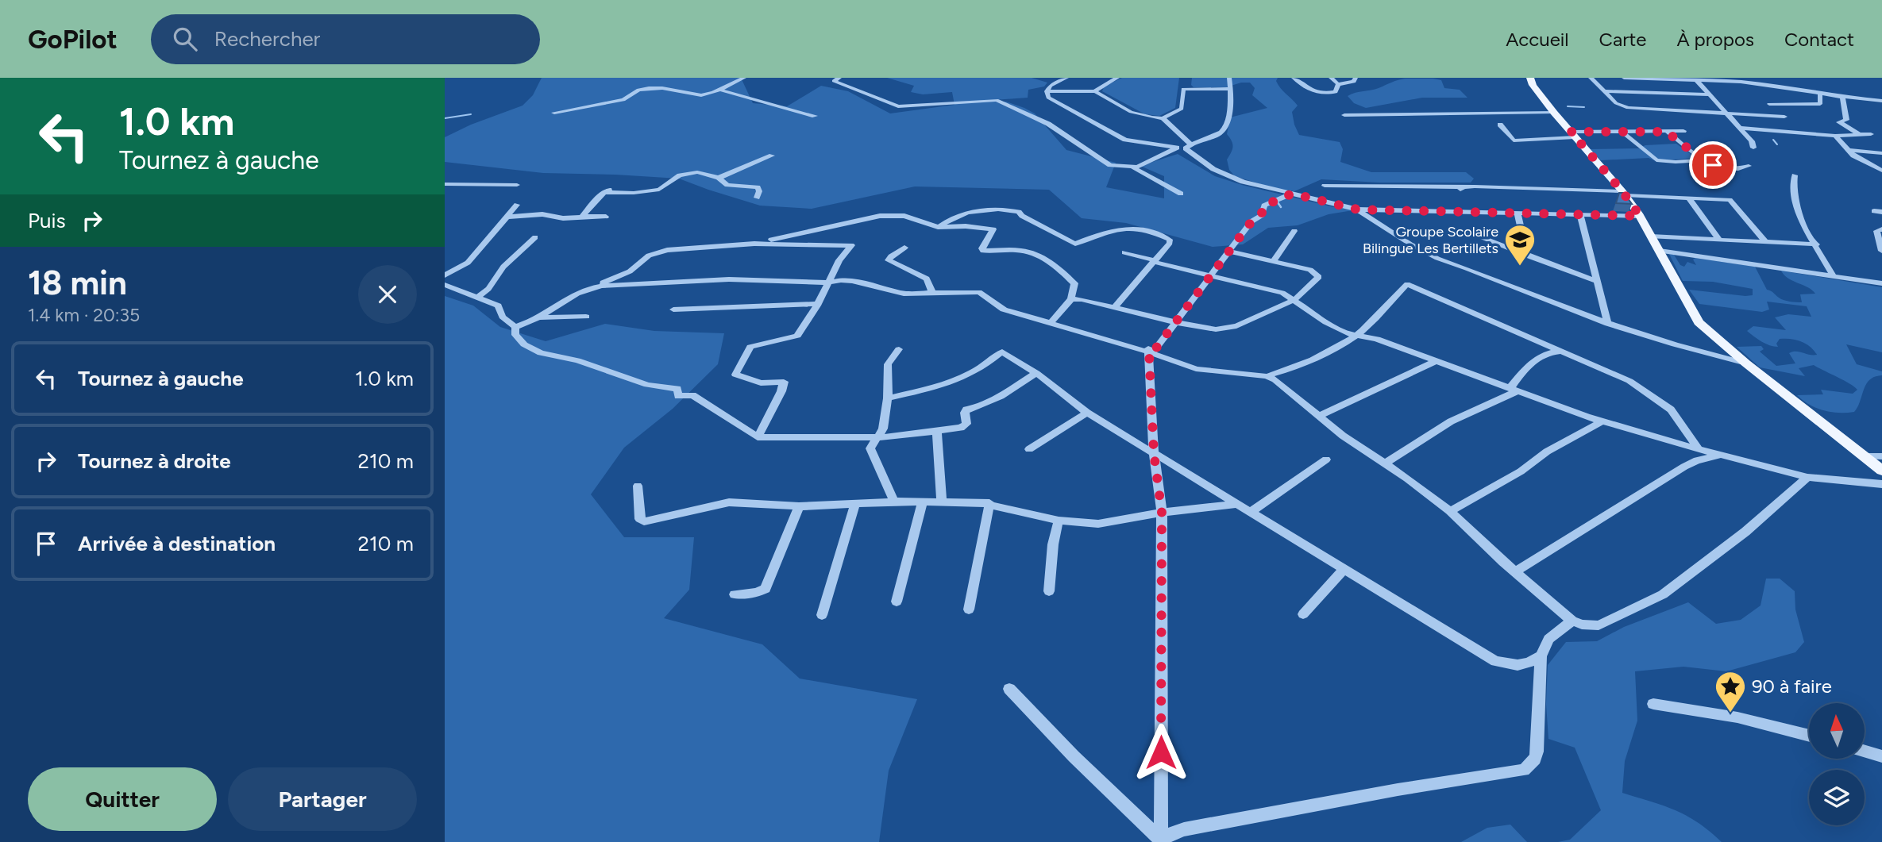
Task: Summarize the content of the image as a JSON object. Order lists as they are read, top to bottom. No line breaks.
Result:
{"places":{"school or university":["Groupe Scolaire Bilingue Les Bertillets"],"place":["90 à faire"]},"north":"top","page":{"header":"GoPilot","search":"Rechercher","nav":["Accueil","Carte","À propos","Contact"],"turn":["1.0 km","Tournez à gauche"],"then":"Puis","heading":["18 min","1.4 km · 20:35"],"list":[{"name":"Tournez à gauche","value":"1.0 km"},{"name":"Tournez à droite","value":"210 m"},{"name":"Arrivée à destination","value":"210 m"}],"buttons":["Quitter","Partager"]}}
